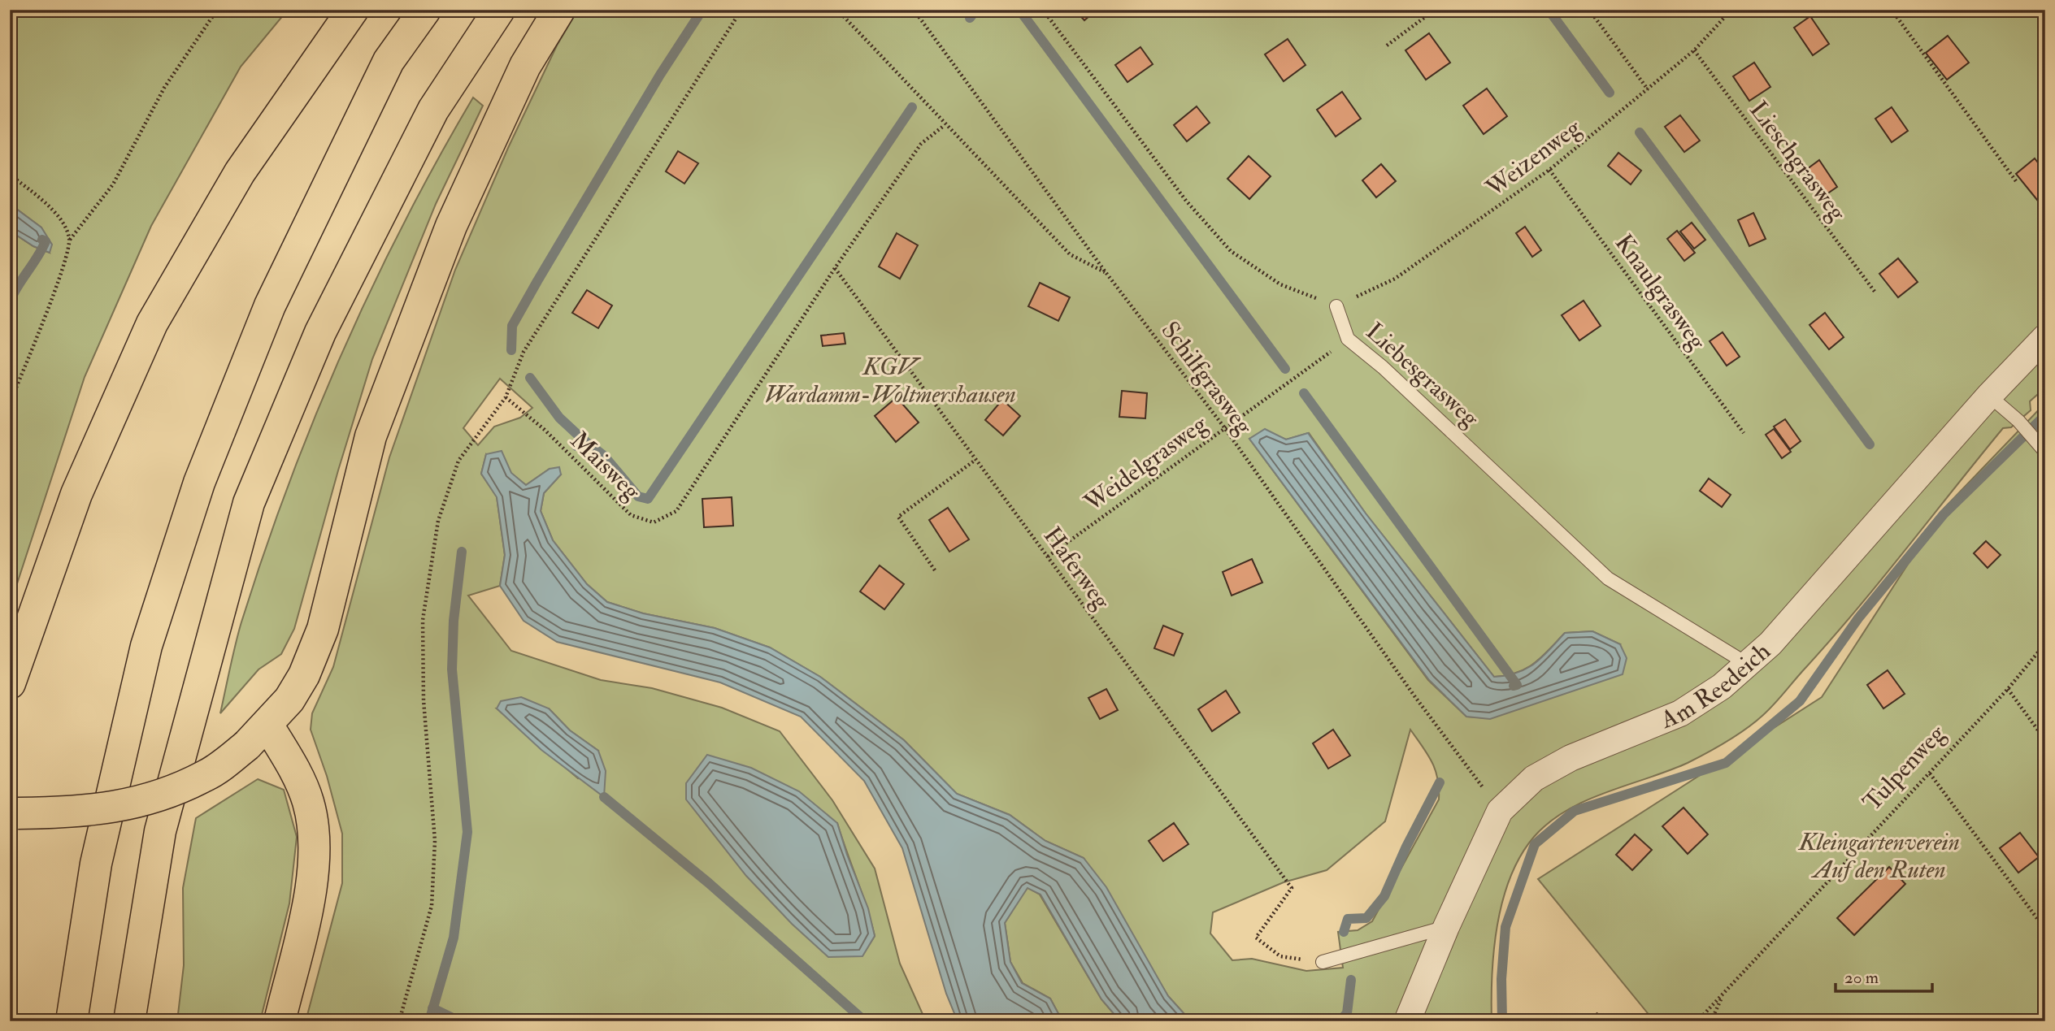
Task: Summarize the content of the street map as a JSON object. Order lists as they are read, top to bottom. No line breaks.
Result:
{"streets":{"street":["Am Reedeich"],"lane":["Liebesgrasweg"],"path":["Weizenweg","Lieschgrasweg","Knaulgrasweg","Schilfgrasweg","Weidelgrasweg","Maisweg","Haferweg","Tulpenweg"]},"crossings":[["Weizenweg","Lieschgrasweg"],["Weizenweg","Knaulgrasweg"],["Weizenweg","Liebesgrasweg"],["Liebesgrasweg","Weidelgrasweg"],["Liebesgrasweg","Am Reedeich"],["Schilfgrasweg","Weidelgrasweg"],["Schilfgrasweg","Maisweg"],["Schilfgrasweg","Am Reedeich"],["Weidelgrasweg","Haferweg"],["Maisweg","Haferweg"]],"parks":["KGV Wardamm-Woltmershausen","Kleingartenverein Auf den Ruten"],"scale_bar":"20 m"}
